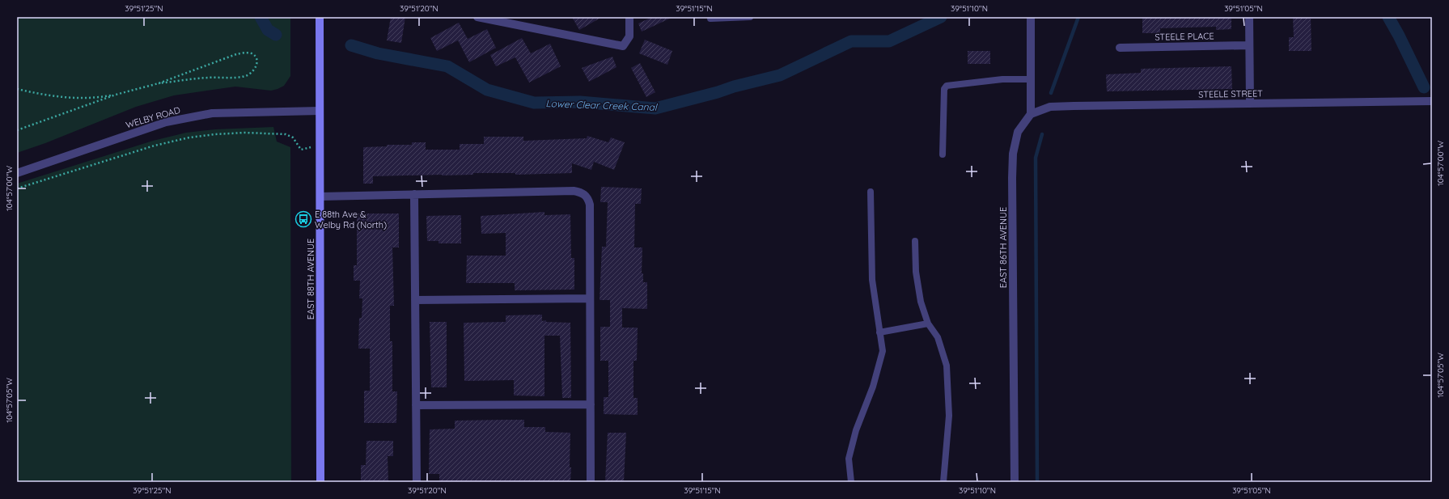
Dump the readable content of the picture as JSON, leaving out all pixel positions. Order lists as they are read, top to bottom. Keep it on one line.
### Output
{"streets":{"main road":["EAST 88TH AVENUE"],"street":["STEELE PLACE","STEELE STREET","WELBY ROAD","EAST 86TH AVENUE"]},"crossings":[["STEELE STREET","EAST 86TH AVENUE"],["WELBY ROAD","EAST 88TH AVENUE"]],"water":["Lower Clear Creek Canal"],"places":{"bus stop":["E 88th Ave & Welby Rd (North)"]},"coordinates":["39°51'25\"N","39°51'20\"N","39°51'15\"N","39°51'10\"N","39°51'05\"N","104°57'00\"W","104°57'05\"W"]}
